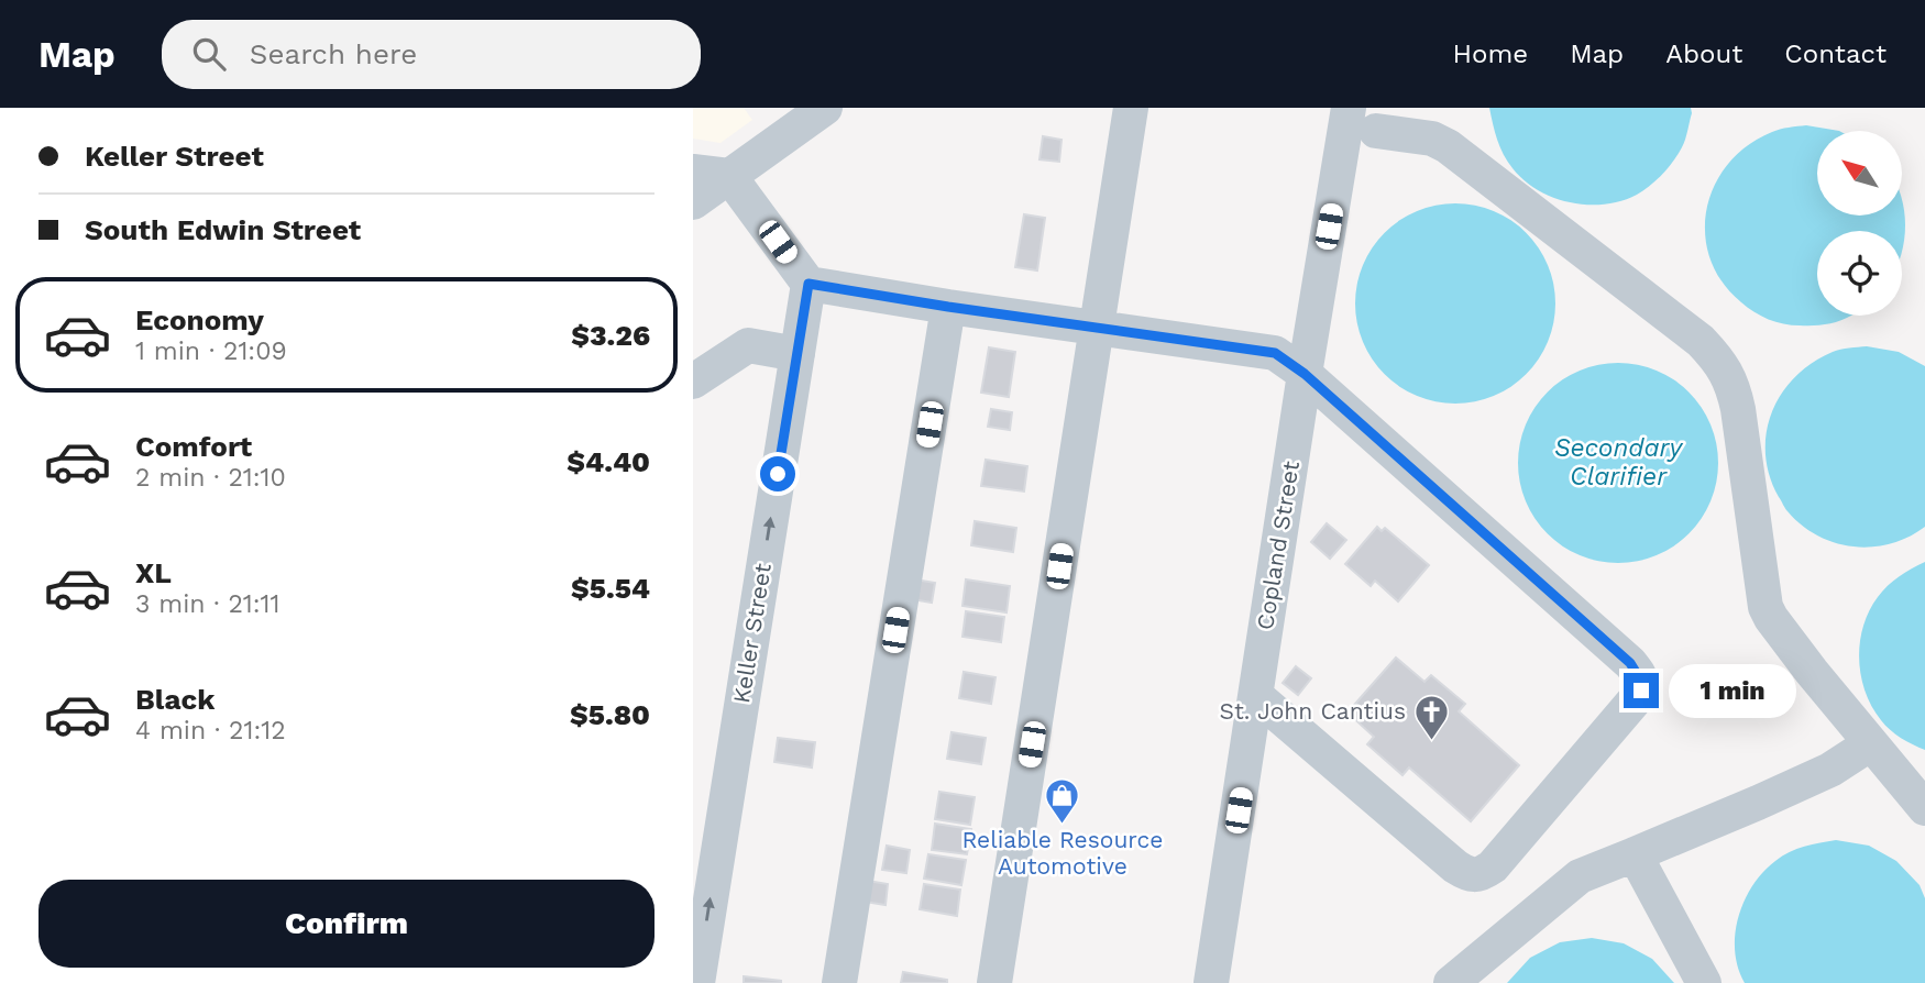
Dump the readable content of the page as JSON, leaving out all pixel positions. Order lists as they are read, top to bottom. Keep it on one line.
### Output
{"streets":{"street":["Copland Street","Keller Street"]},"water":["Secondary Clarifier"],"places":{"church":["St. John Cantius"],"shop":["Reliable Resource Automotive"]},"north":"top left","page":{"header":"Map","search":"Search here","nav":["Home","Map","About","Contact"],"banner":["Keller Street","South Edwin Street"],"list":[{"name":"Economy","note":"1 min · 21:09","value":"$3.26"},{"name":"Comfort","note":"2 min · 21:10","value":"$4.40"},{"name":"XL","note":"3 min · 21:11","value":"$5.54"},{"name":"Black","note":"4 min · 21:12","value":"$5.80"}],"bubble":"1 min","buttons":"Confirm"}}
